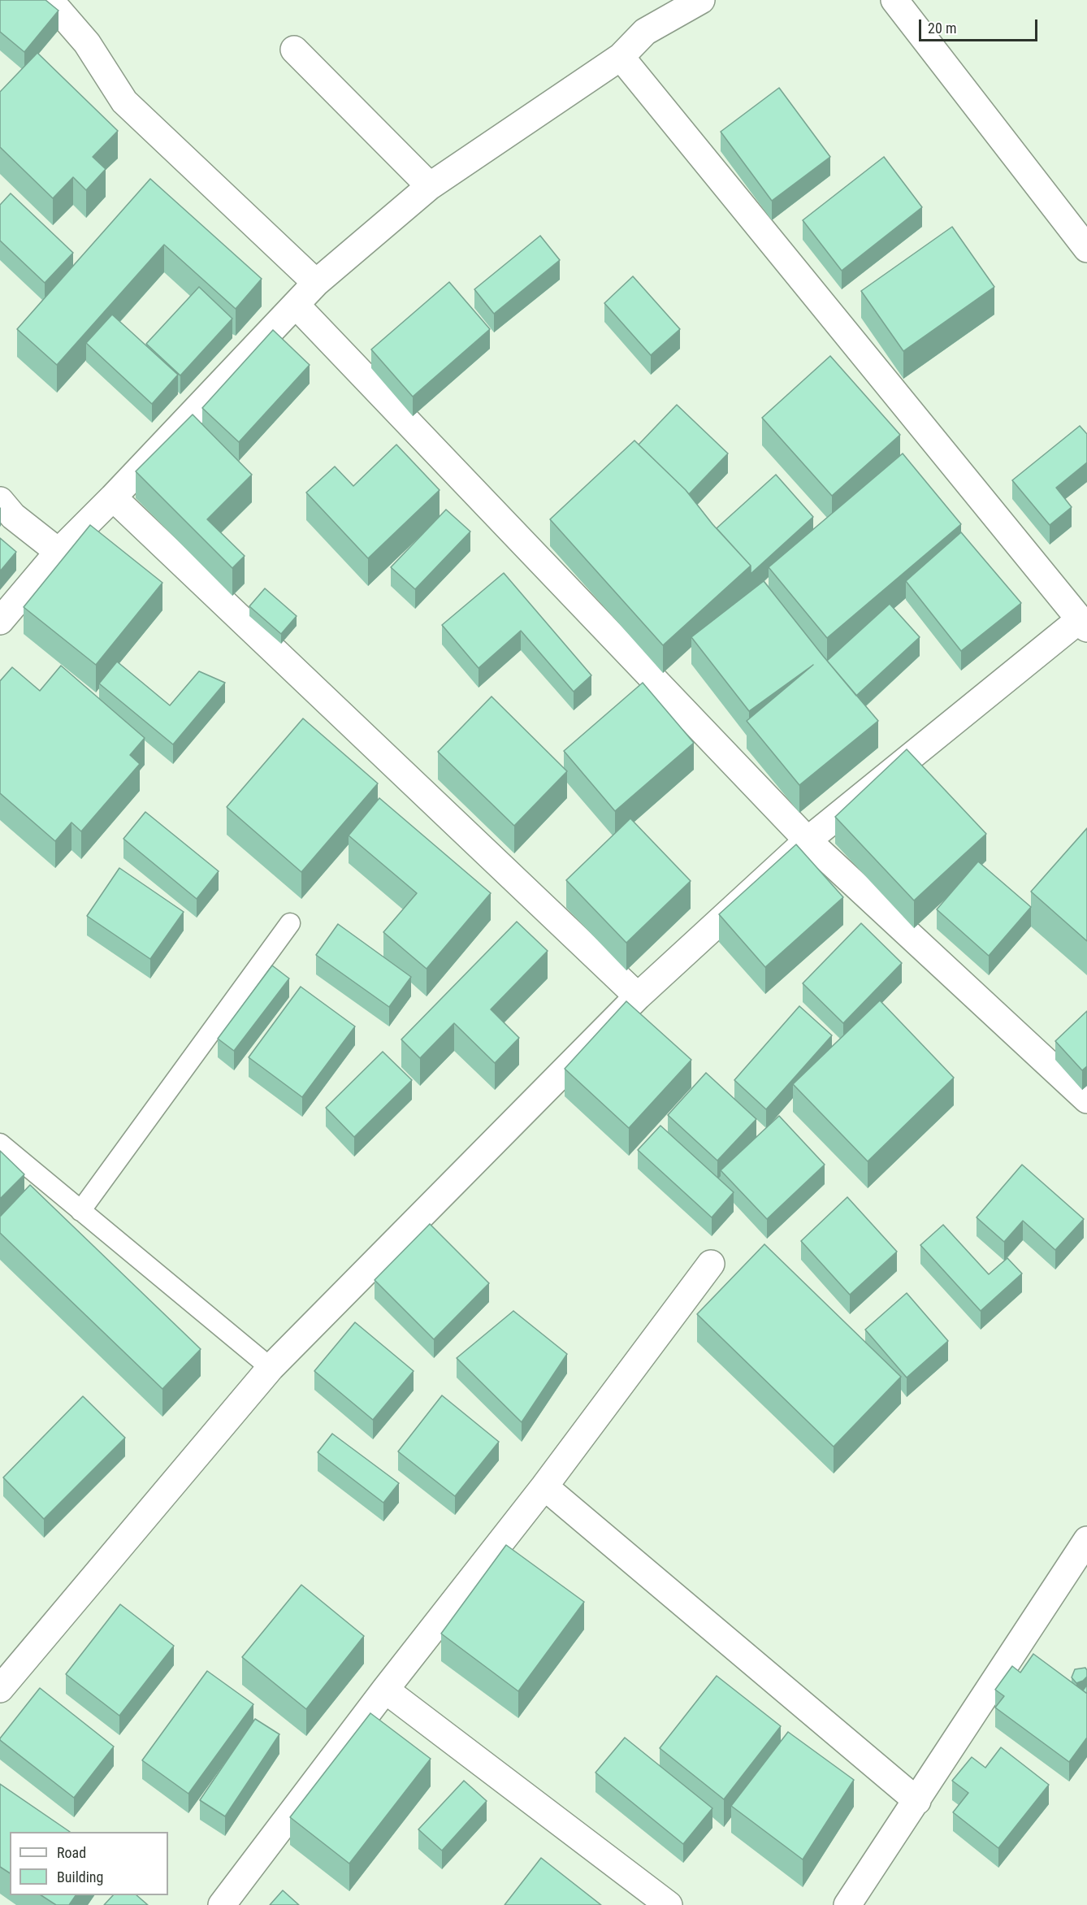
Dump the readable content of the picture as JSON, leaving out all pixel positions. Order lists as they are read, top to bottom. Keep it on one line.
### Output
{"legend":["Road","Building"],"scale_bar":"20 m"}
